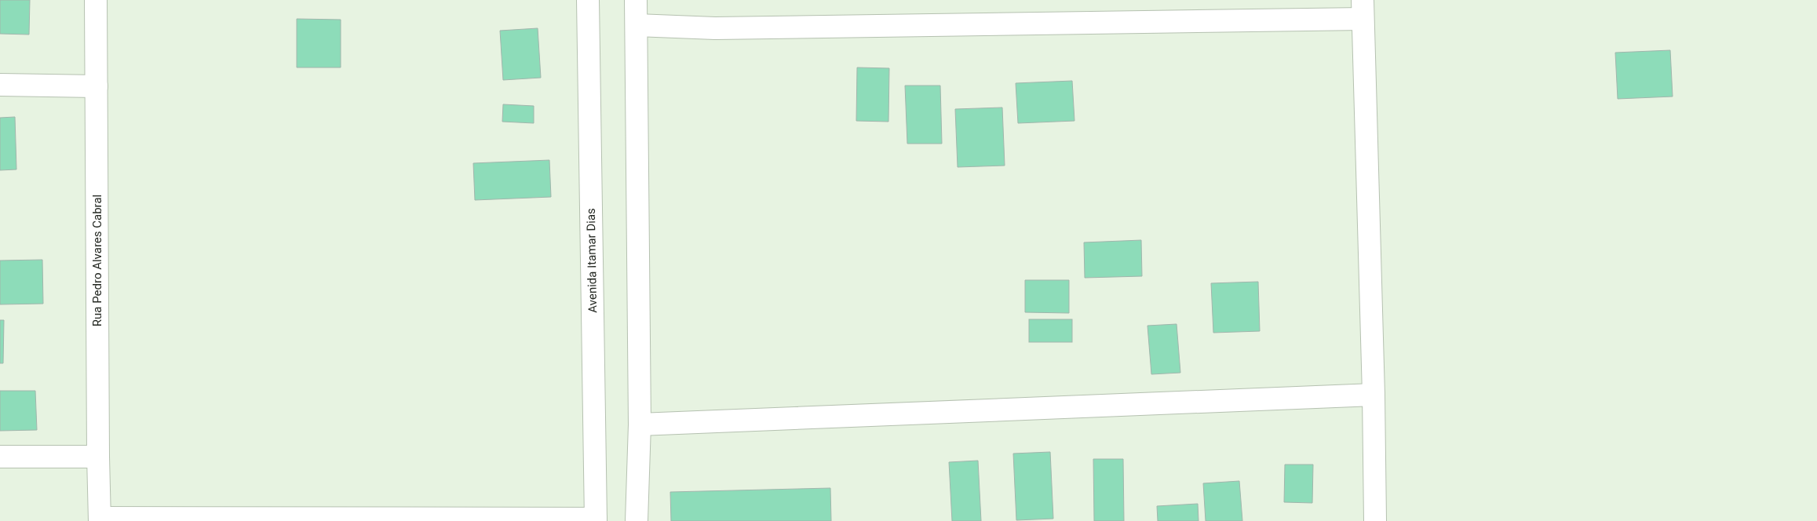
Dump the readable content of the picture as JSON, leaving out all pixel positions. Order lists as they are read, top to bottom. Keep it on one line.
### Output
{"streets":{"street":["Rua Pedro Alvares Cabral","Avenida Itamar Dias"]}}
